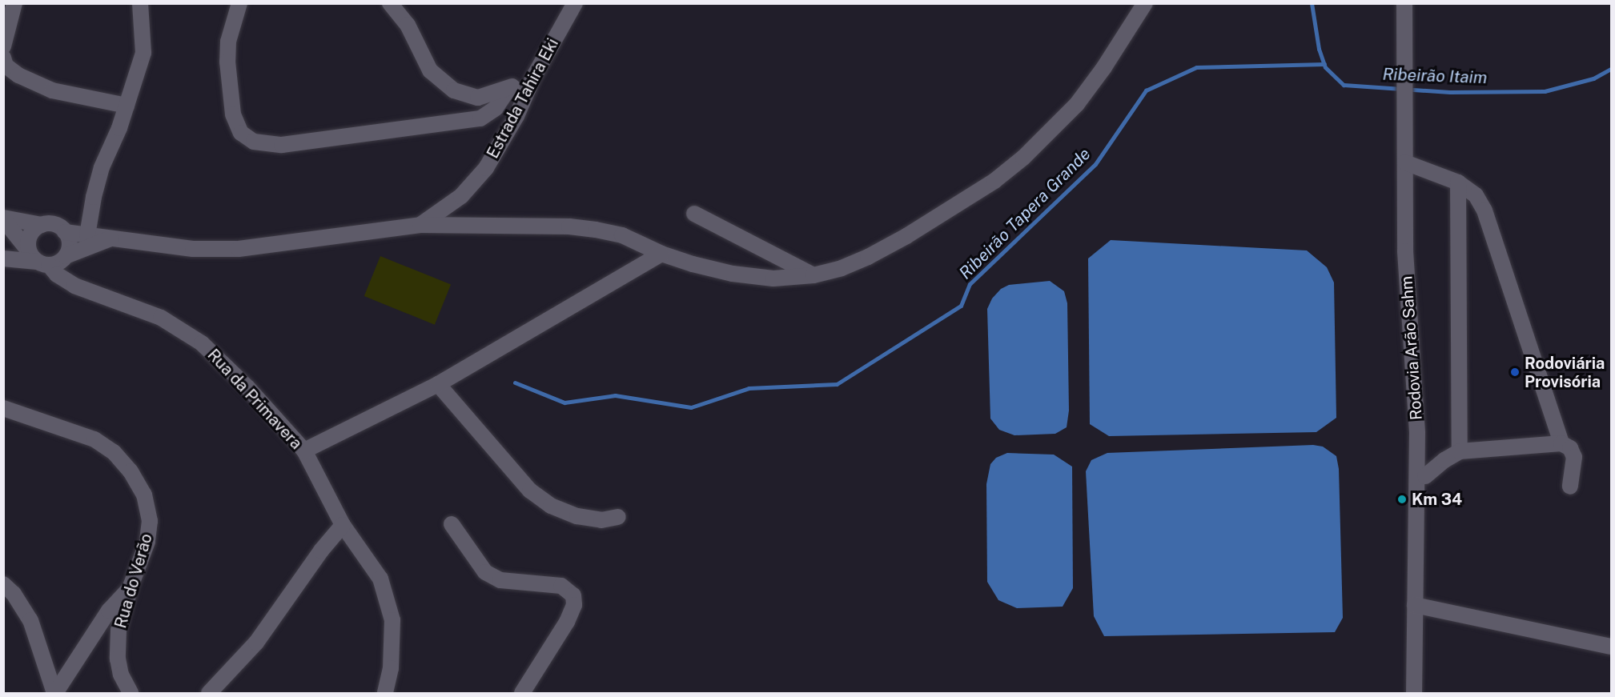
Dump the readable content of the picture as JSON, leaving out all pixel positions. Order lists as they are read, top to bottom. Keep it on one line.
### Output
{"streets":{"street":["Estrada Tahira Eki","Rodovia Arão Sahm","Rua da Primavera","Rua do Verão"]},"water":["Ribeirão Itaim","Ribeirão Tapera Grande"],"places":["Rodoviária Provisória","Km 34"]}
